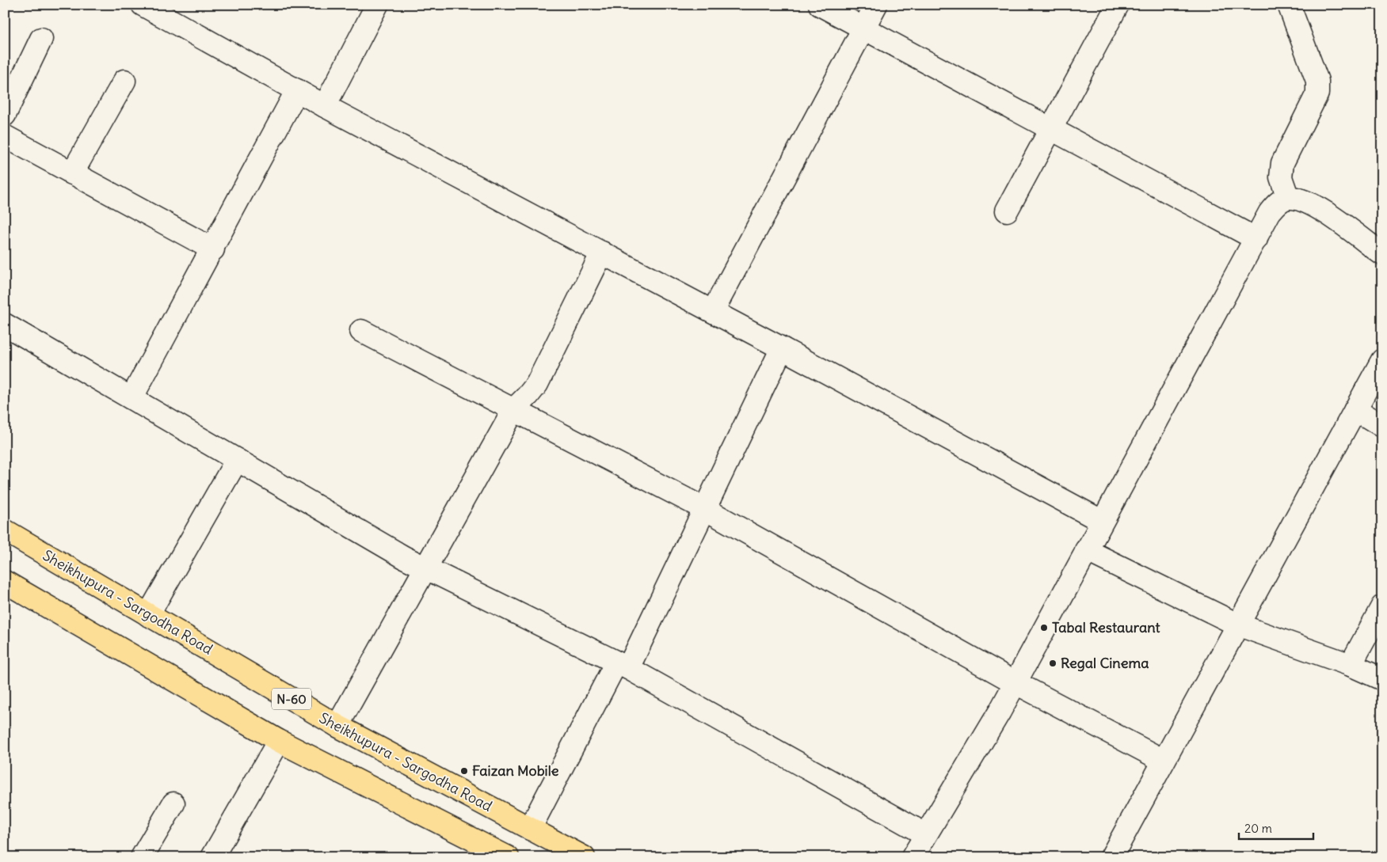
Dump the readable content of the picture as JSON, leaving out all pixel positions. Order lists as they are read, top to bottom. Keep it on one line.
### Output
{"streets":{"highway":["Sheikhupura - Sargodha Road","N-60"]},"places":["Tabal Restaurant","Regal Cinema","Faizan Mobile"],"scale_bar":"20 m"}
